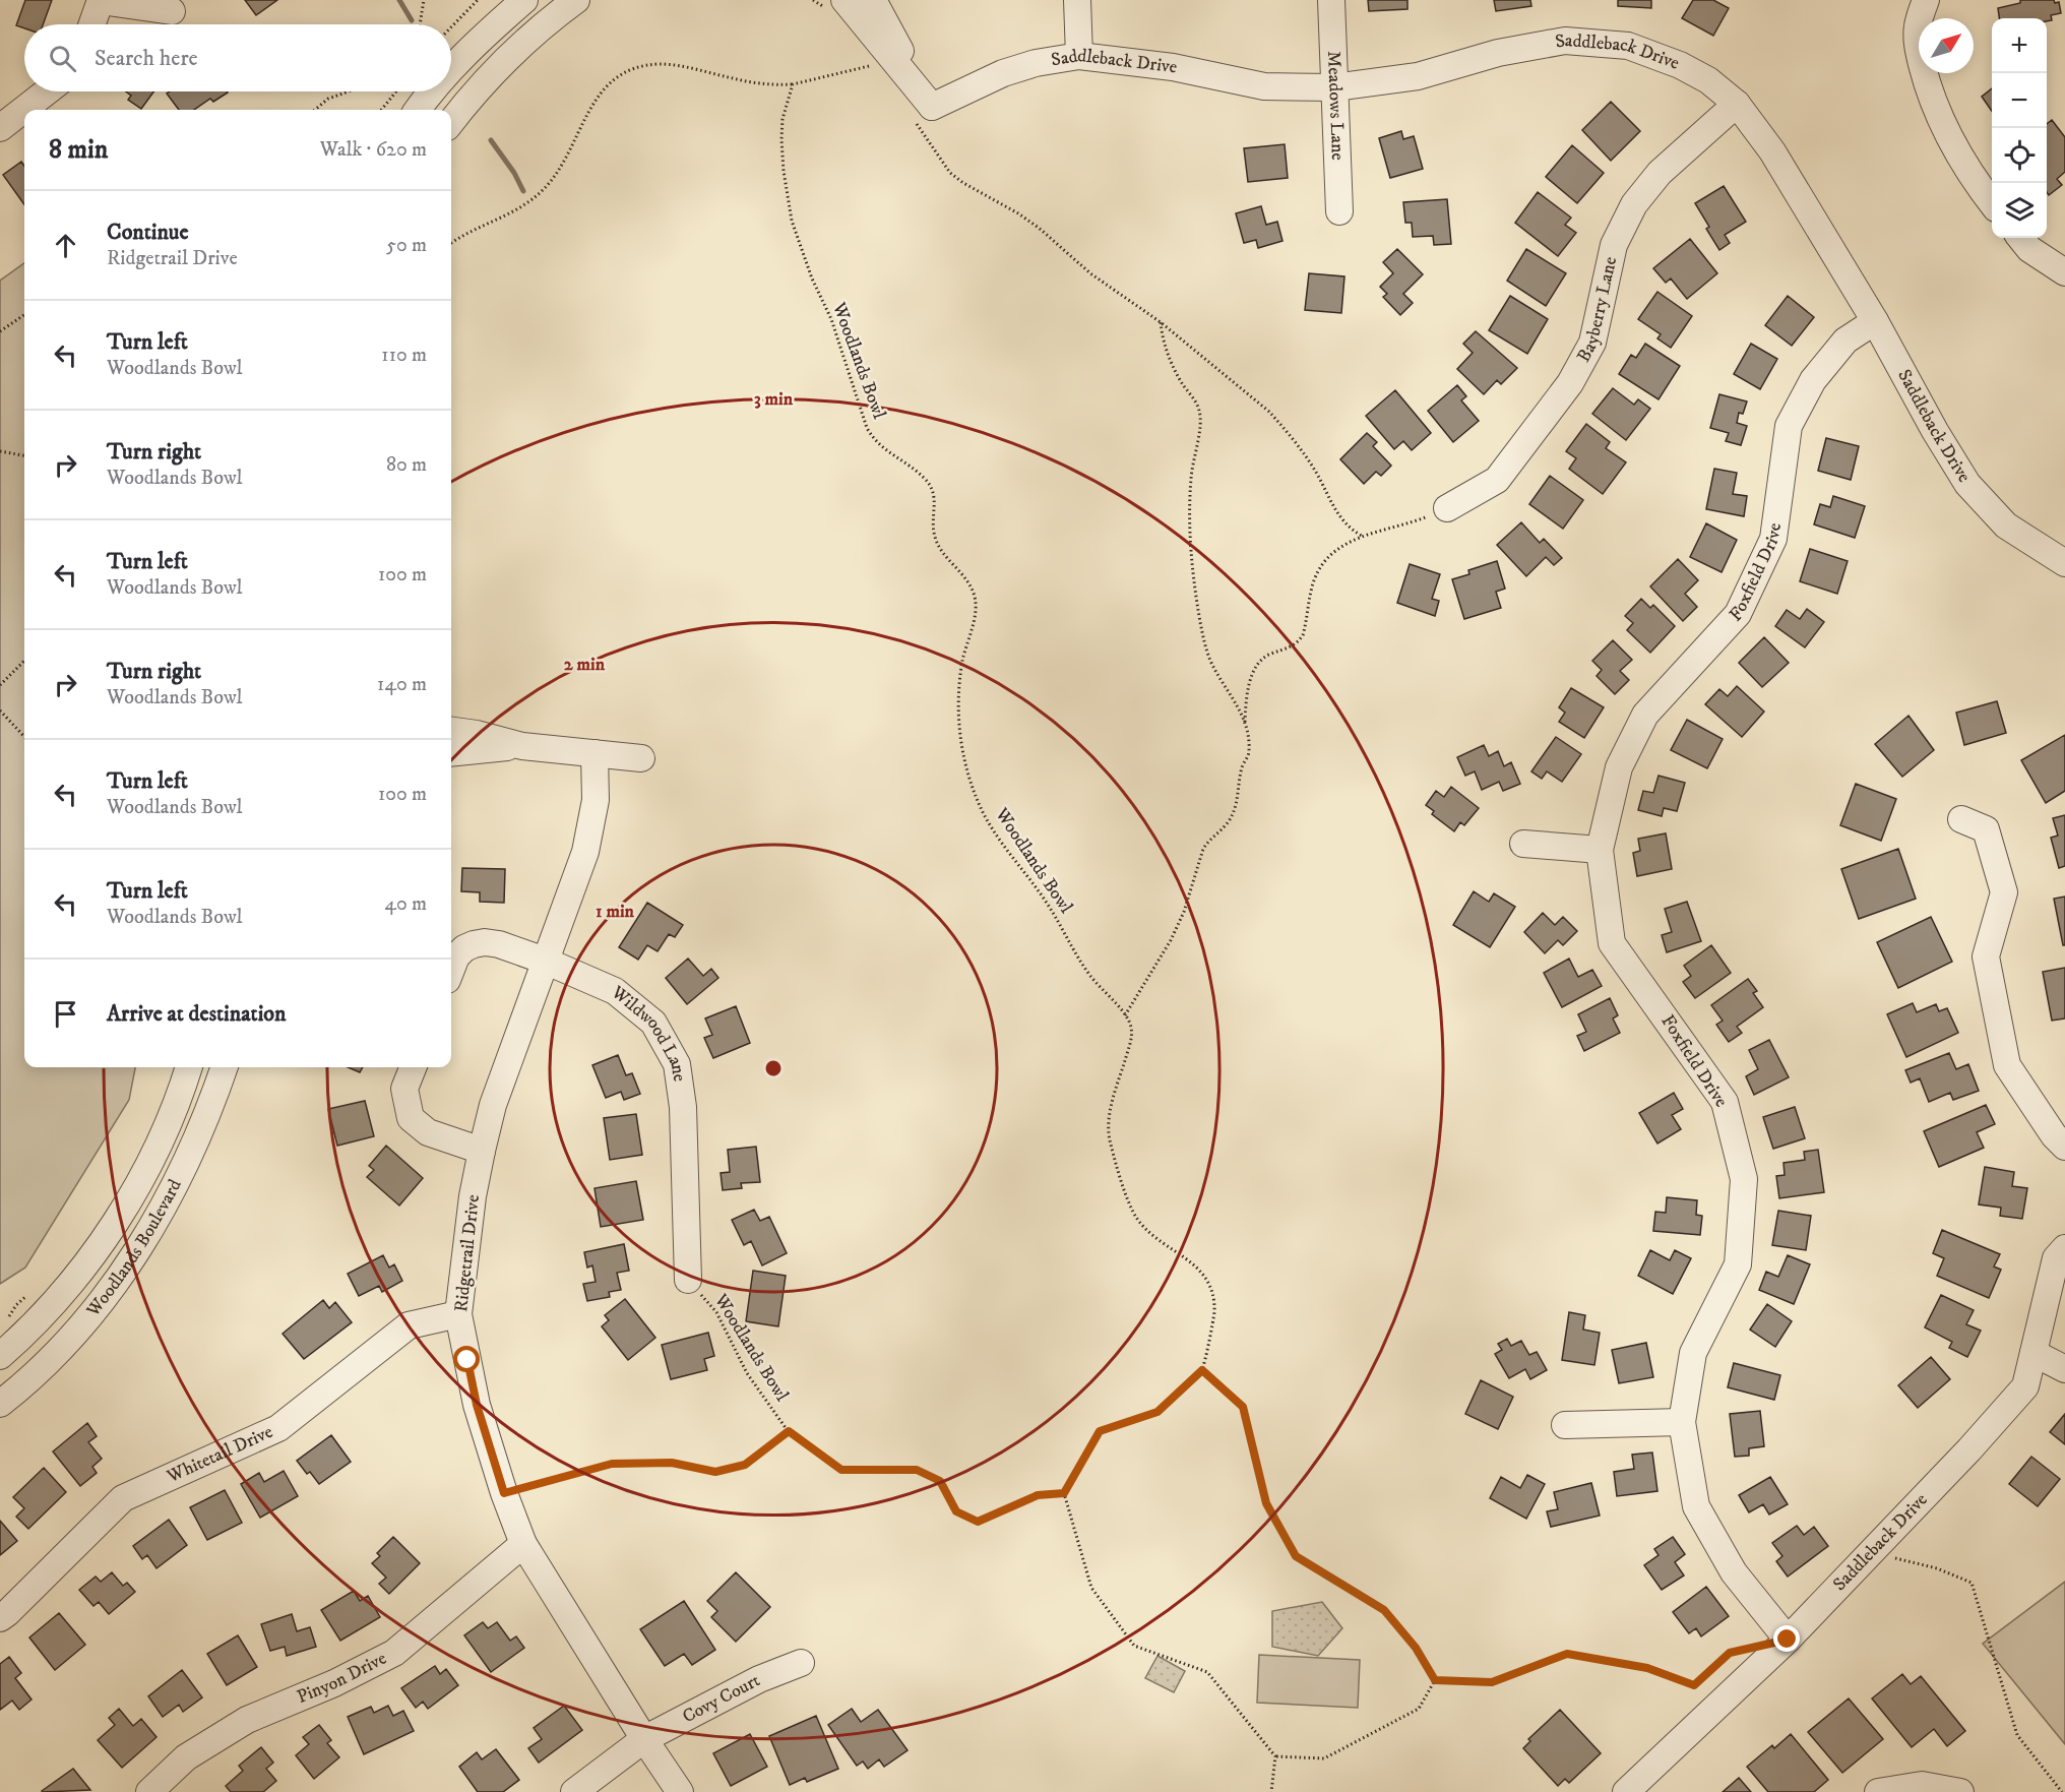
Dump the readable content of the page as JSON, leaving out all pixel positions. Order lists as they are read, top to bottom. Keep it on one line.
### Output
{"streets":{"street":["Saddleback Drive","Meadows Lane","Bayberry Lane","Foxfield Drive","Wildwood Lane","Woodlands Boulevard","Ridgetrail Drive","Whitetail Drive","Pinyon Drive","Covy Court"],"path":["Woodlands Bowl"]},"crossings":[["Saddleback Drive","Meadows Lane"],["Saddleback Drive","Bayberry Lane"],["Saddleback Drive","Foxfield Drive"],["Woodlands Bowl","Wildwood Lane"],["Wildwood Lane","Ridgetrail Drive"],["Ridgetrail Drive","Whitetail Drive"],["Ridgetrail Drive","Pinyon Drive"],["Ridgetrail Drive","Covy Court"]],"north":"top right","page":{"map_buttons":["+","−"],"search":"Search here","heading":["8 min","Walk · 620 m"],"list":[["Continue","Ridgetrail Drive","50 m"],["Turn left","Woodlands Bowl","110 m"],["Turn right","Woodlands Bowl","80 m"],["Turn left","Woodlands Bowl","100 m"],["Turn right","Woodlands Bowl","140 m"],["Turn left","Woodlands Bowl","100 m"],["Turn left","Woodlands Bowl","40 m"],"Arrive at destination"]},"rings":["3 min","2 min","1 min"]}
